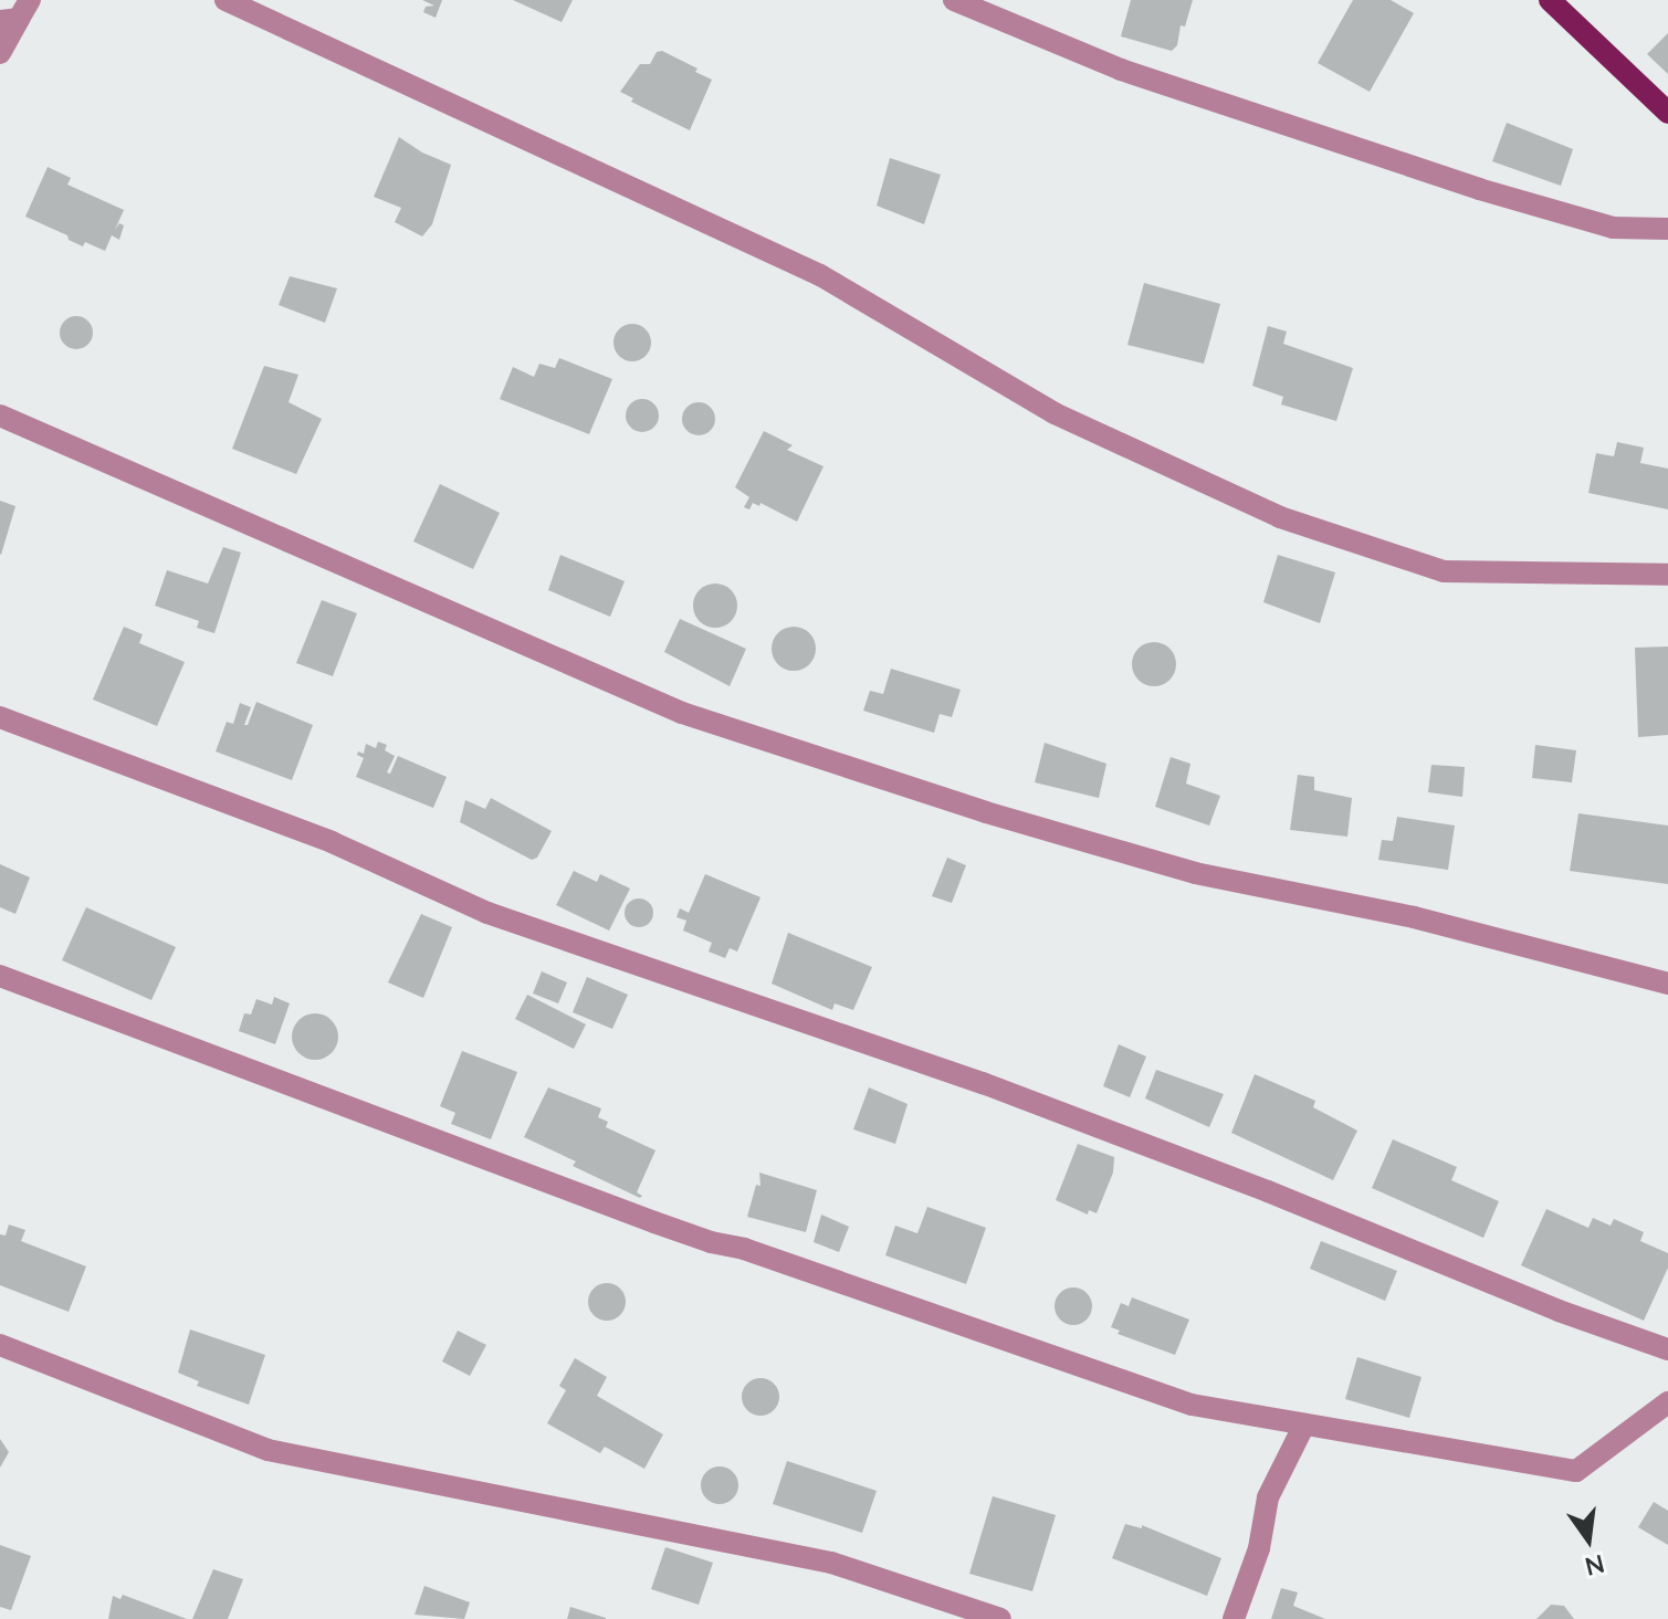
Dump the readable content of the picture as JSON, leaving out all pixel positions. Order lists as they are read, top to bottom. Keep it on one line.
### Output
{"north":"bottom"}
